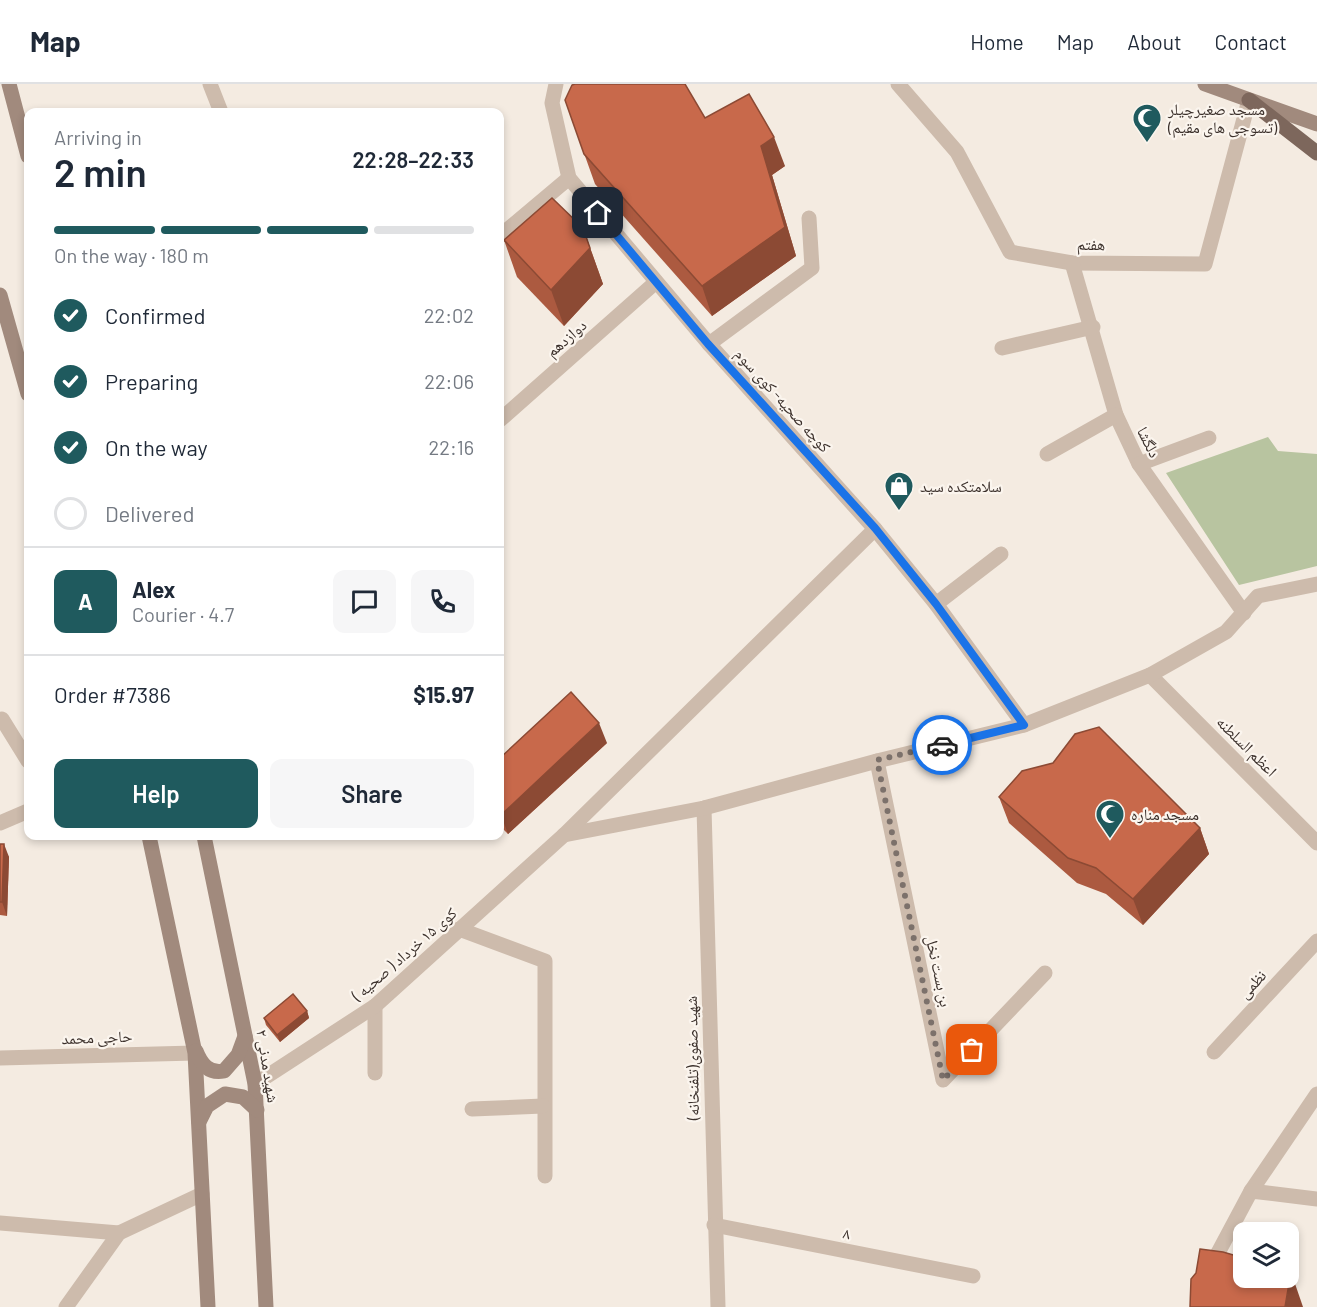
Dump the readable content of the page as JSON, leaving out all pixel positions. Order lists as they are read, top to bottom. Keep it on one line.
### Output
{"streets":{"main road":["شهید مدنی ۲"],"street":["هفتم","دوازدهم","کوچه صحیه- کوی سوم","دلگشا","اعظم السلطنه","کوی ۱۵ خرداد ( صحیه )","بن بست نخل","نظمی","حاجی محمد","شهید صفوی(تلفنخانه)","۸"]},"crossings":[["هفتم","دلگشا"],["دوازدهم","کوچه صحیه- کوی سوم"],["کوچه صحیه- کوی سوم","کوی ۱۵ خرداد ( صحیه )"],["کوی ۱۵ خرداد ( صحیه )","شهید مدنی ۲"],["شهید صفوی(تلفنخانه)","۸"]],"places":{"mosque":["مسجد صغیرچیلر (تسوجی های مقیم)","مسجد مناره"],"shop":["سلامتکده سید"]},"page":{"header":"Map","nav":["Home","Map","About","Contact"],"heading":["2 min","Arriving in","22:28–22:33"],"panel":["Alex","Courier · 4.7","Order #7386","$15.97"],"bar":"On the way · 180 m","list":[["Confirmed","22:02"],["Preparing","22:06"],["On the way","22:16"],"Delivered"],"round":"A","buttons":["Help","Share"]}}
